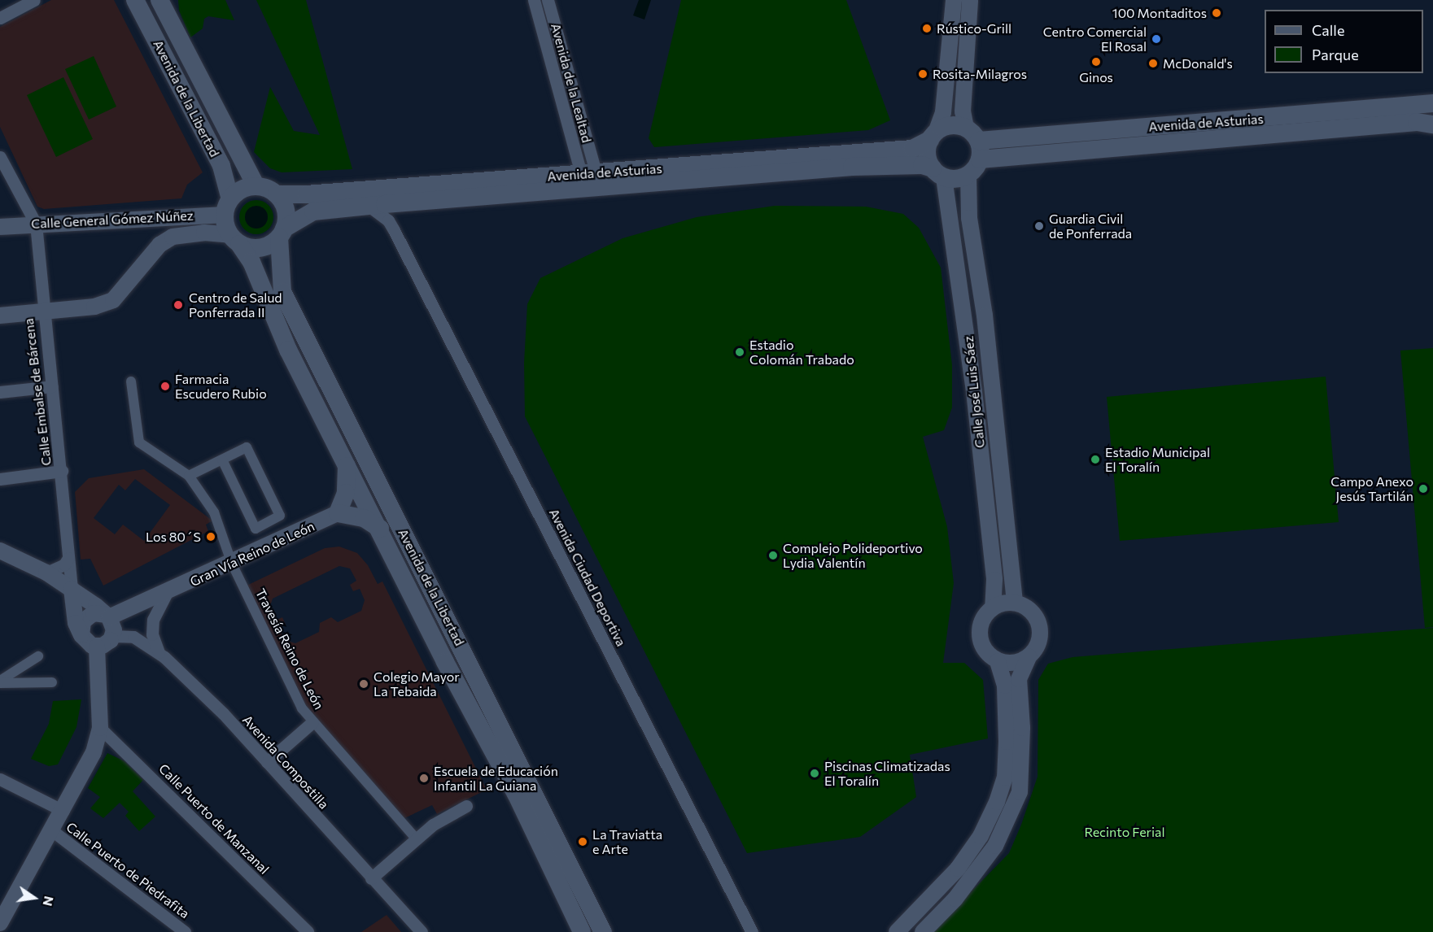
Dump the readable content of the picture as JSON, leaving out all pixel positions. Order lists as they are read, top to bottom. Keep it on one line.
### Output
{"streets":{"main road":["Avenida de la Libertad","Avenida de Asturias"],"street":["Avenida de la Lealtad","Calle General Gómez Núñez","Calle Embalse de Bárcena","Calle José Luis Sáez","Gran Vía Reino de León","Avenida Ciudad Deportiva","Travesía Reino de León","Avenida Compostilla","Calle Puerto de Manzanal","Calle Puerto de Piedrafita"]},"crossings":[["Avenida de la Lealtad","Avenida de Asturias"],["Avenida de la Libertad","Avenida de Asturias"],["Avenida de la Libertad","Calle General Gómez Núñez"],["Avenida de Asturias","Calle General Gómez Núñez"],["Avenida de Asturias","Calle José Luis Sáez"],["Avenida de Asturias","Avenida Ciudad Deportiva"],["Calle General Gómez Núñez","Calle Embalse de Bárcena"],["Gran Vía Reino de León","Travesía Reino de León"],["Gran Vía Reino de León","Avenida Compostilla"]],"parks":["Recinto Ferial"],"places":["100 Montaditos","Rústico-Grill","Centro Comercial El Rosal","Ginos","McDonald's","Rosita-Milagros","Guardia Civil de Ponferrada","Centro de Salud Ponferrada II","Estadio Colomán Trabado","Farmacia Escudero Rubio","Estadio Municipal El Toralín","Campo Anexo Jesús Tartilán","Los 80´S","Complejo Polideportivo Lydia Valentín","Colegio Mayor La Tebaida","Piscinas Climatizadas El Toralín","Escuela de Educación Infantil La Guiana","La Traviatta e Arte"],"legend":["Calle","Parque"],"north":"right"}
